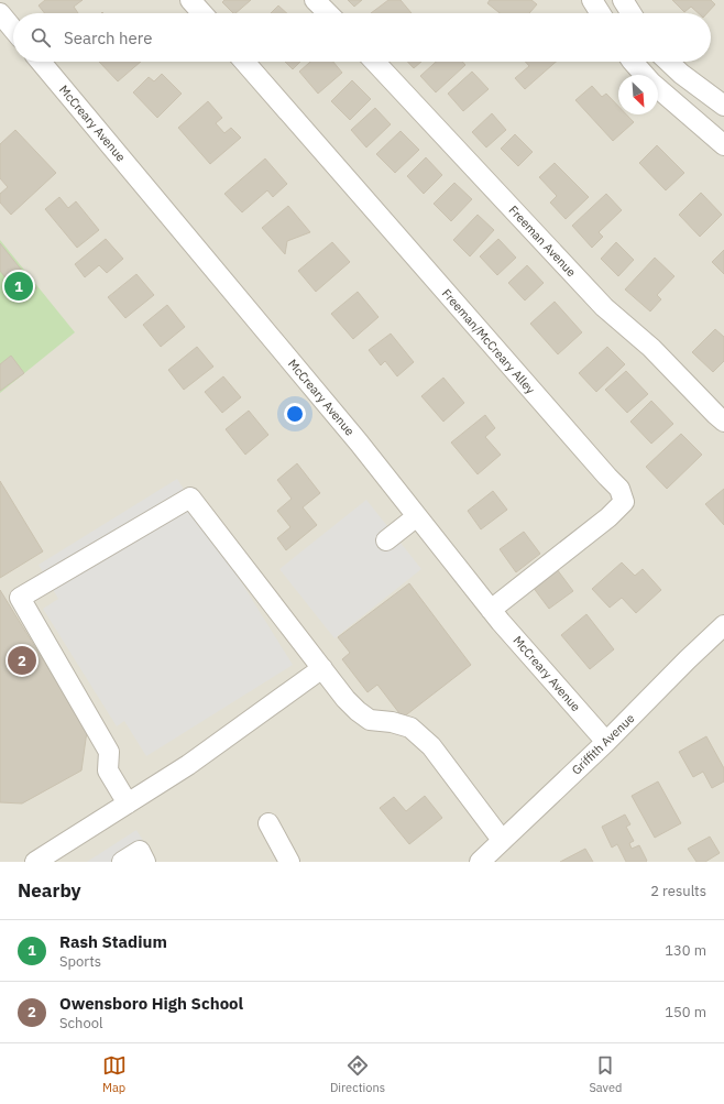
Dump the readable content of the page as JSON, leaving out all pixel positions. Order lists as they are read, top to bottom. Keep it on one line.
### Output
{"streets":{"street":["McCreary Avenue","Freeman Avenue","Freeman/McCreary Alley","Griffith Avenue"]},"crossings":[["McCreary Avenue","Freeman/McCreary Alley"],["McCreary Avenue","Griffith Avenue"]],"north":"bottom right","page":{"search":"Search here","pins":["1","2"],"heading":["Nearby","2 results"],"list":[{"mark":"1","name":"Rash Stadium","note":"Sports","value":"130 m"},{"mark":"2","name":"Owensboro High School","note":"School","value":"150 m"}],"nav":["Map","Directions","Saved"]}}
